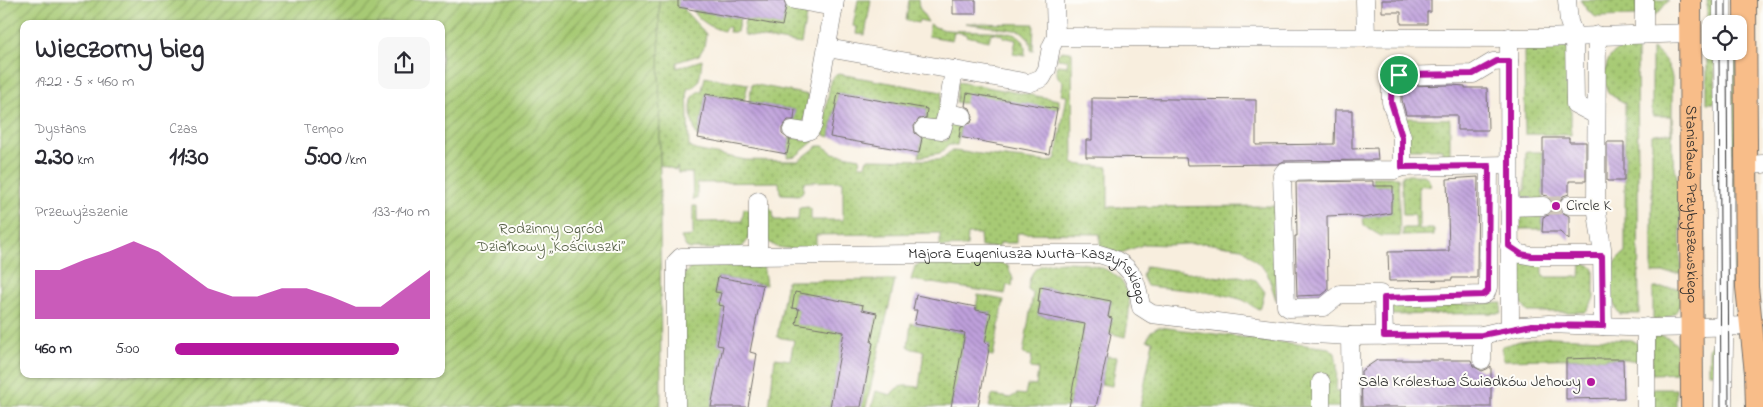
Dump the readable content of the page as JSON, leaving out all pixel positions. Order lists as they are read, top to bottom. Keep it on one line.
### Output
{"streets":{"main road":["Stanisława Przybyszewskiego"],"street":["Majora Eugeniusza Nurta-Kaszyńskiego"]},"crossings":[["Stanisława Przybyszewskiego","Majora Eugeniusza Nurta-Kaszyńskiego"]],"parks":["Rodzinny Ogród Działkowy „Kościuszki”"],"places":["Circle K","Sala Królestwa Świadków Jehowy"],"page":{"heading":["Wieczorny bieg","19:22 · 5 × 460 m"],"stats":[["Dystans","2.30 km"],["Czas","11:30"],["Tempo","5:00 /km"]],"chart":["Przewyższenie","133–140 m"],"list":[{"name":"460 m","note":"5:00"}]}}
